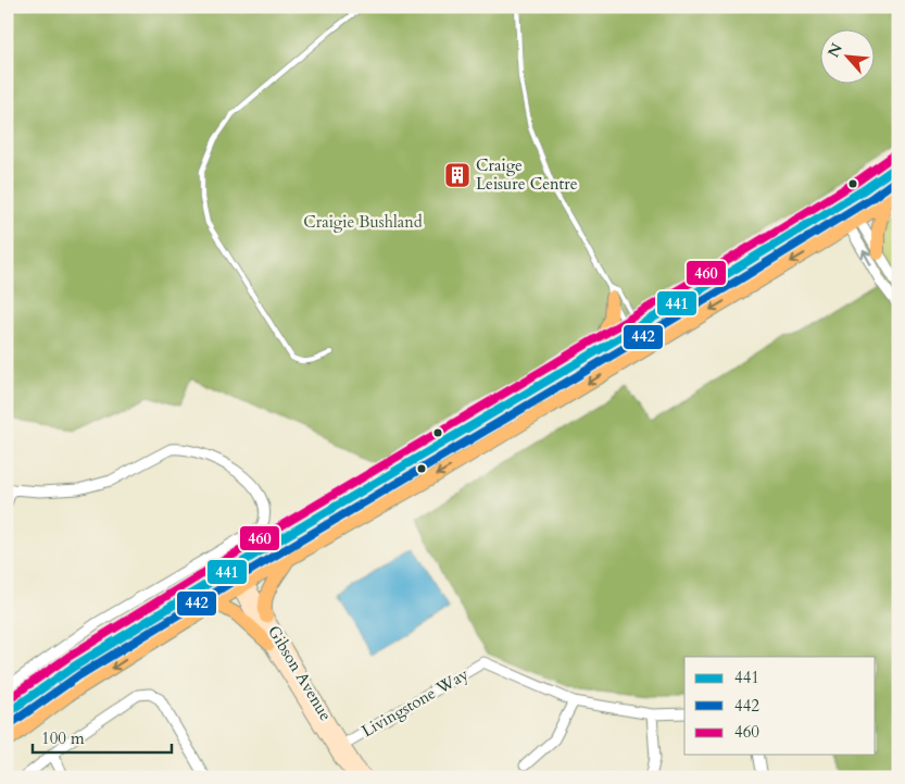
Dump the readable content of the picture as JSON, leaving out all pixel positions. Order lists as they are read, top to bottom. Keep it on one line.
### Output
{"streets":{"main road":["Gibson Avenue"],"street":["Livingstone Way"]},"crossings":[["Gibson Avenue","Livingstone Way"]],"parks":["Craigie Bushland"],"places":{"building":["Craige Leisure Centre"]},"lines":["transit line 460","transit line 441","transit line 442"],"legend":["441","442","460"],"scale_bar":"100 m","north":"top left"}
